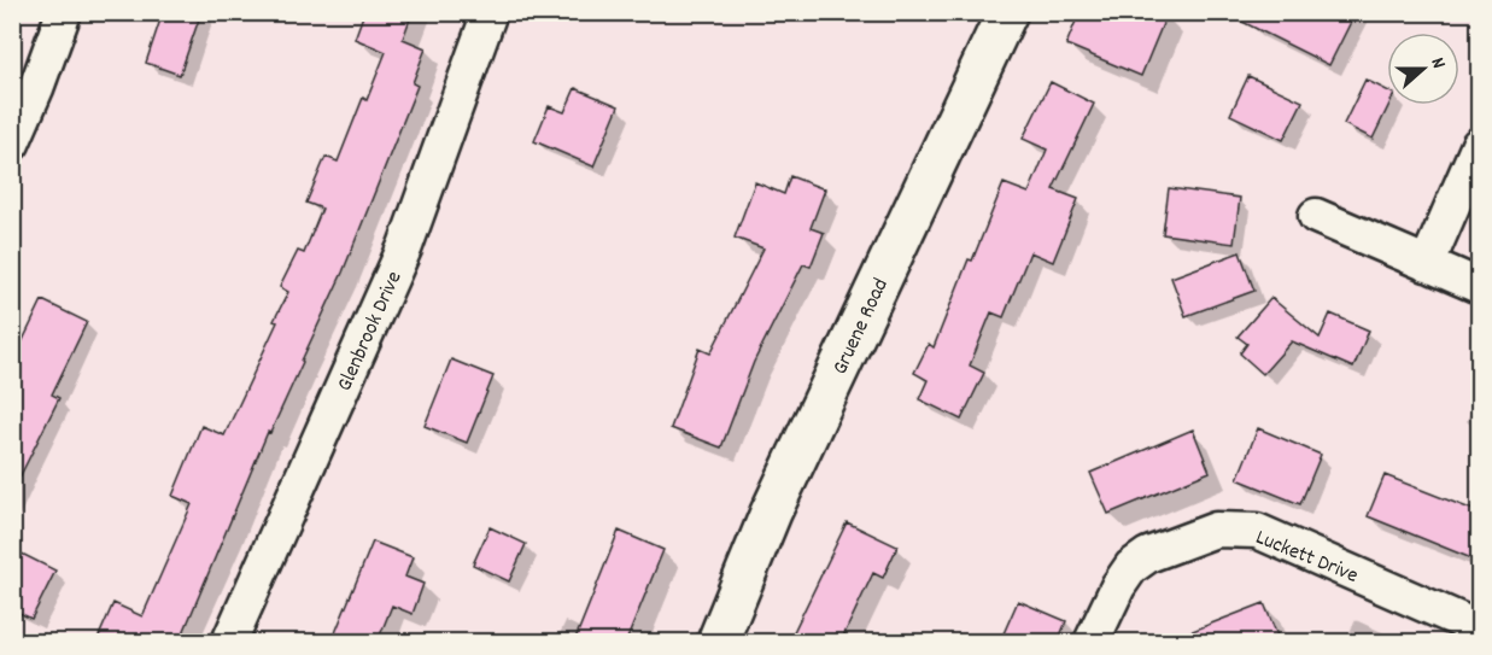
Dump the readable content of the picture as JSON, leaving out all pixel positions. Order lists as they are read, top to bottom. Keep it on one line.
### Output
{"streets":{"street":["Gruene Road","Glenbrook Drive","Luckett Drive"]},"north":"right"}
